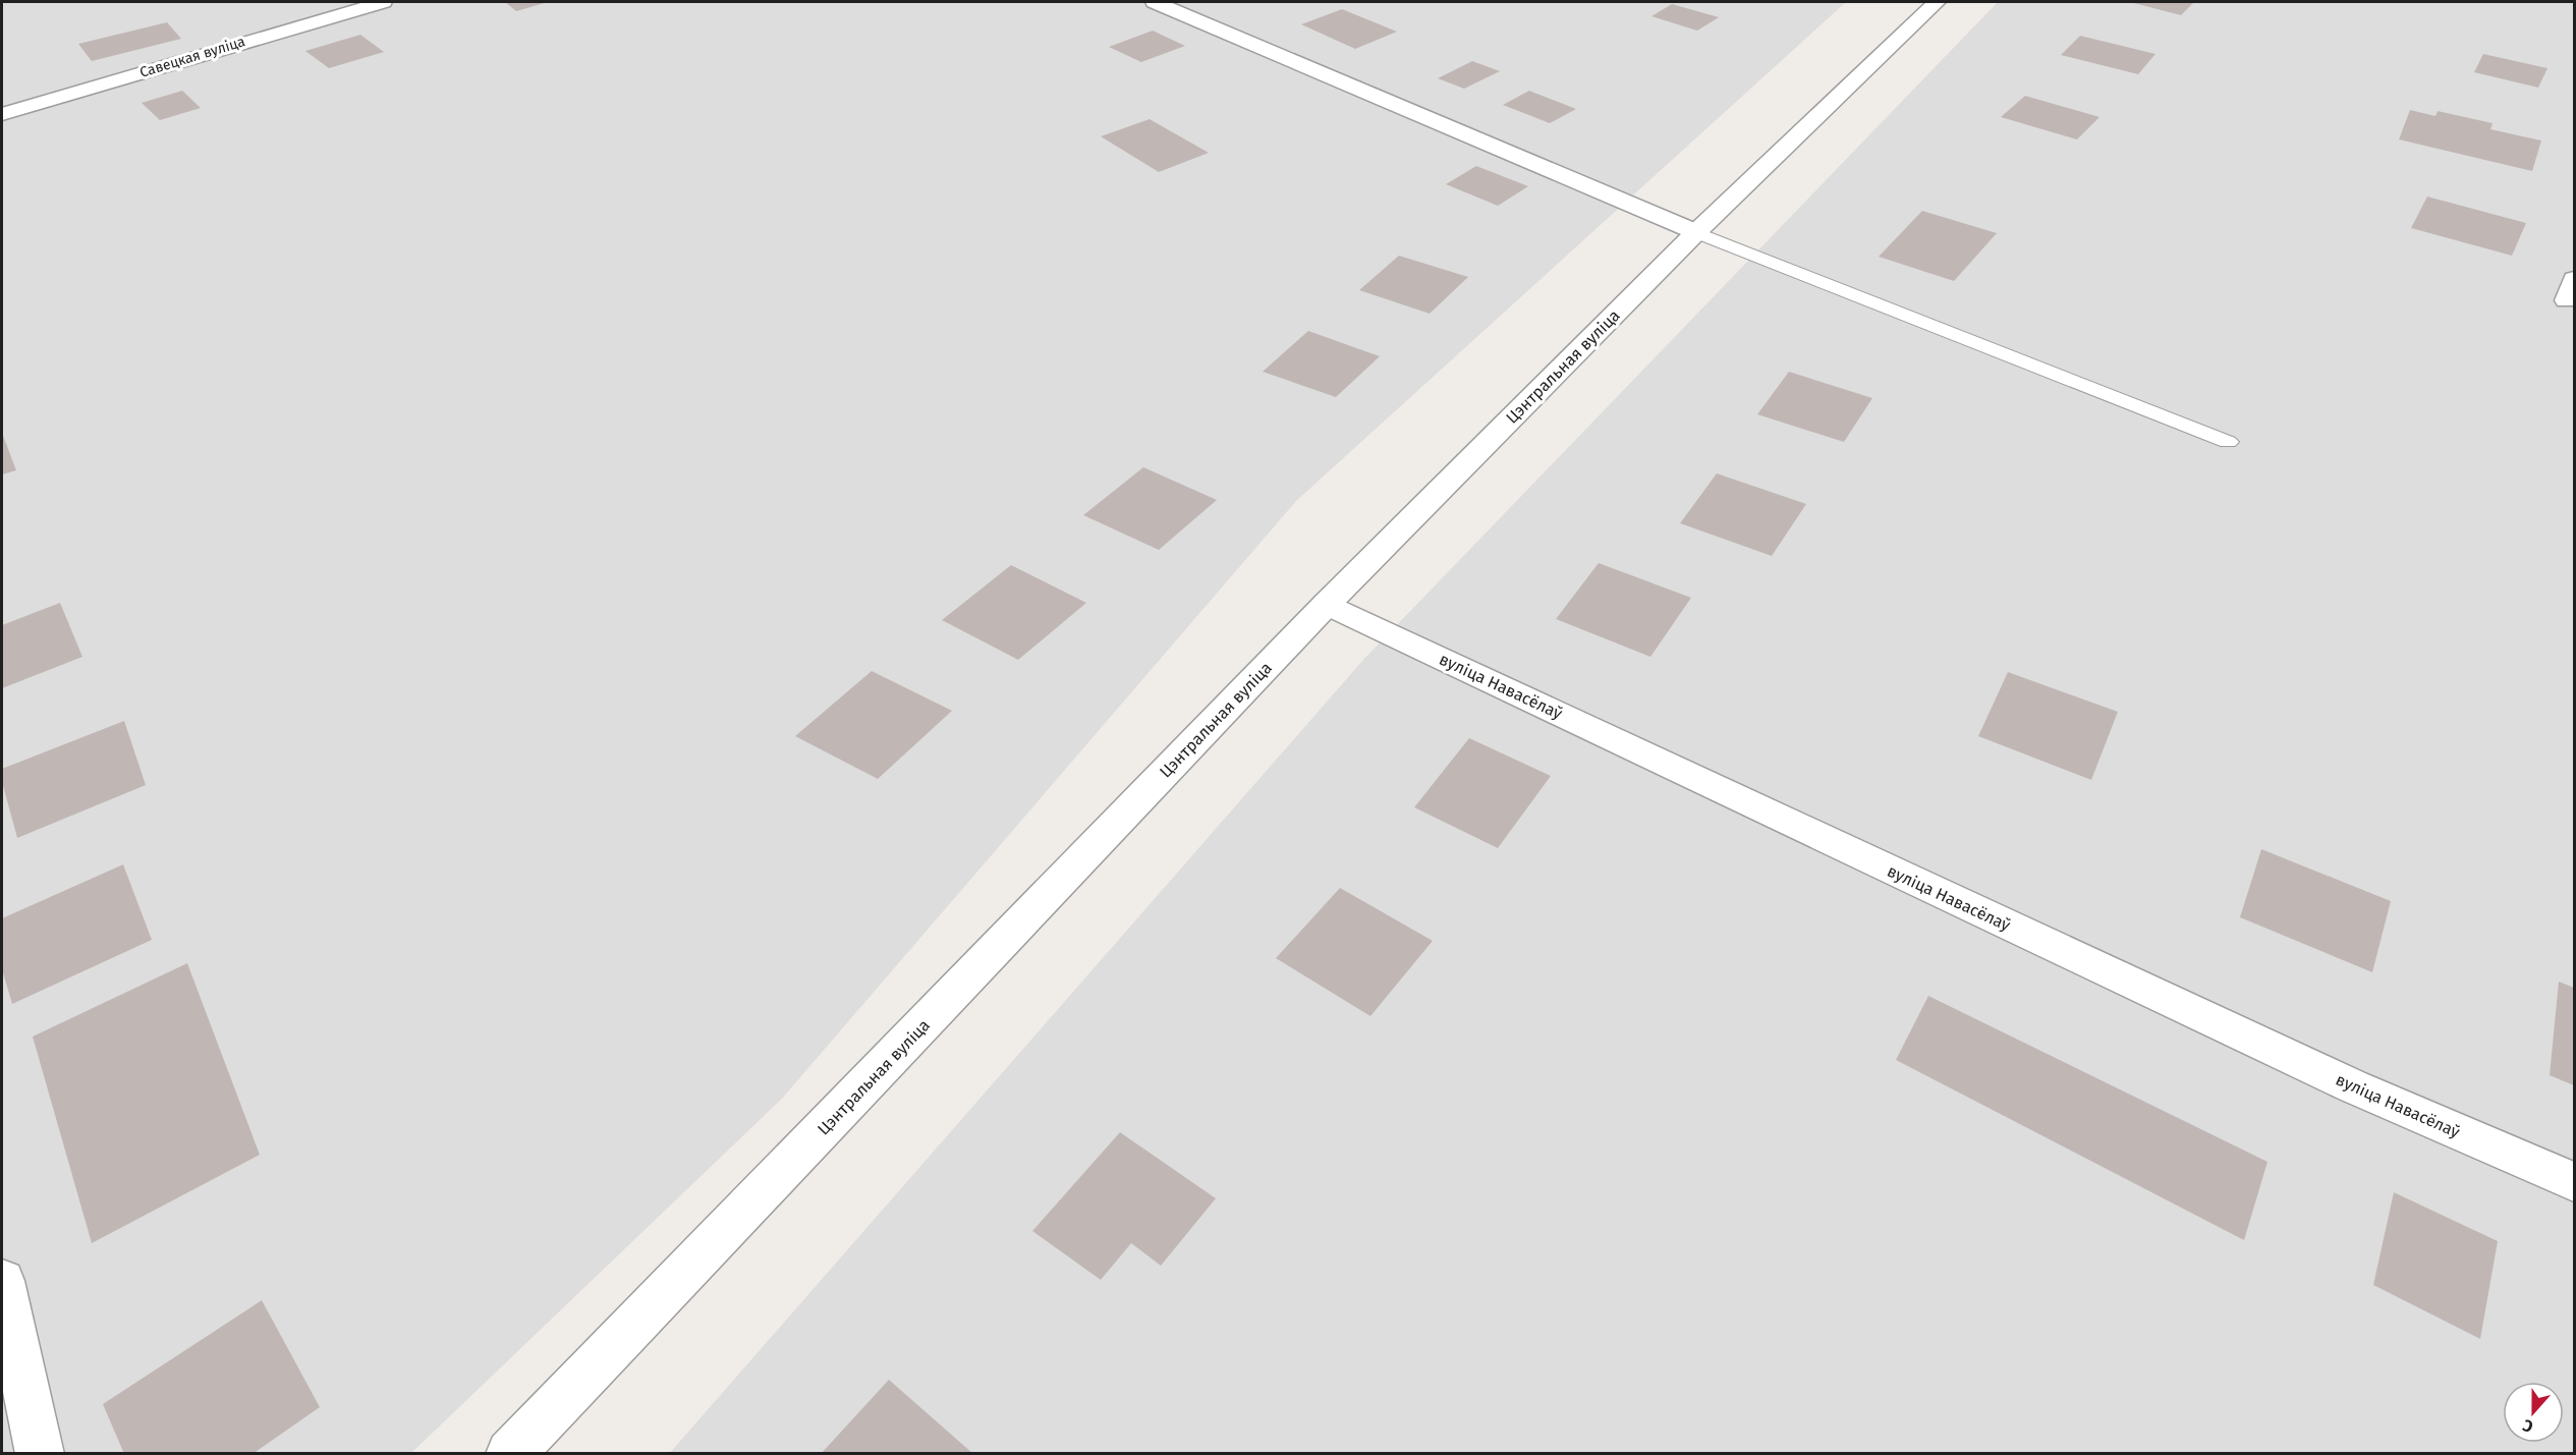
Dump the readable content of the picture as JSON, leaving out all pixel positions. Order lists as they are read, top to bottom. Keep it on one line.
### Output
{"streets":{"street":["Савецкая вуліца","Цэнтральная вуліца","вуліца Навасёлаў"]},"crossings":[["Цэнтральная вуліца","вуліца Навасёлаў"]],"north":"bottom"}
